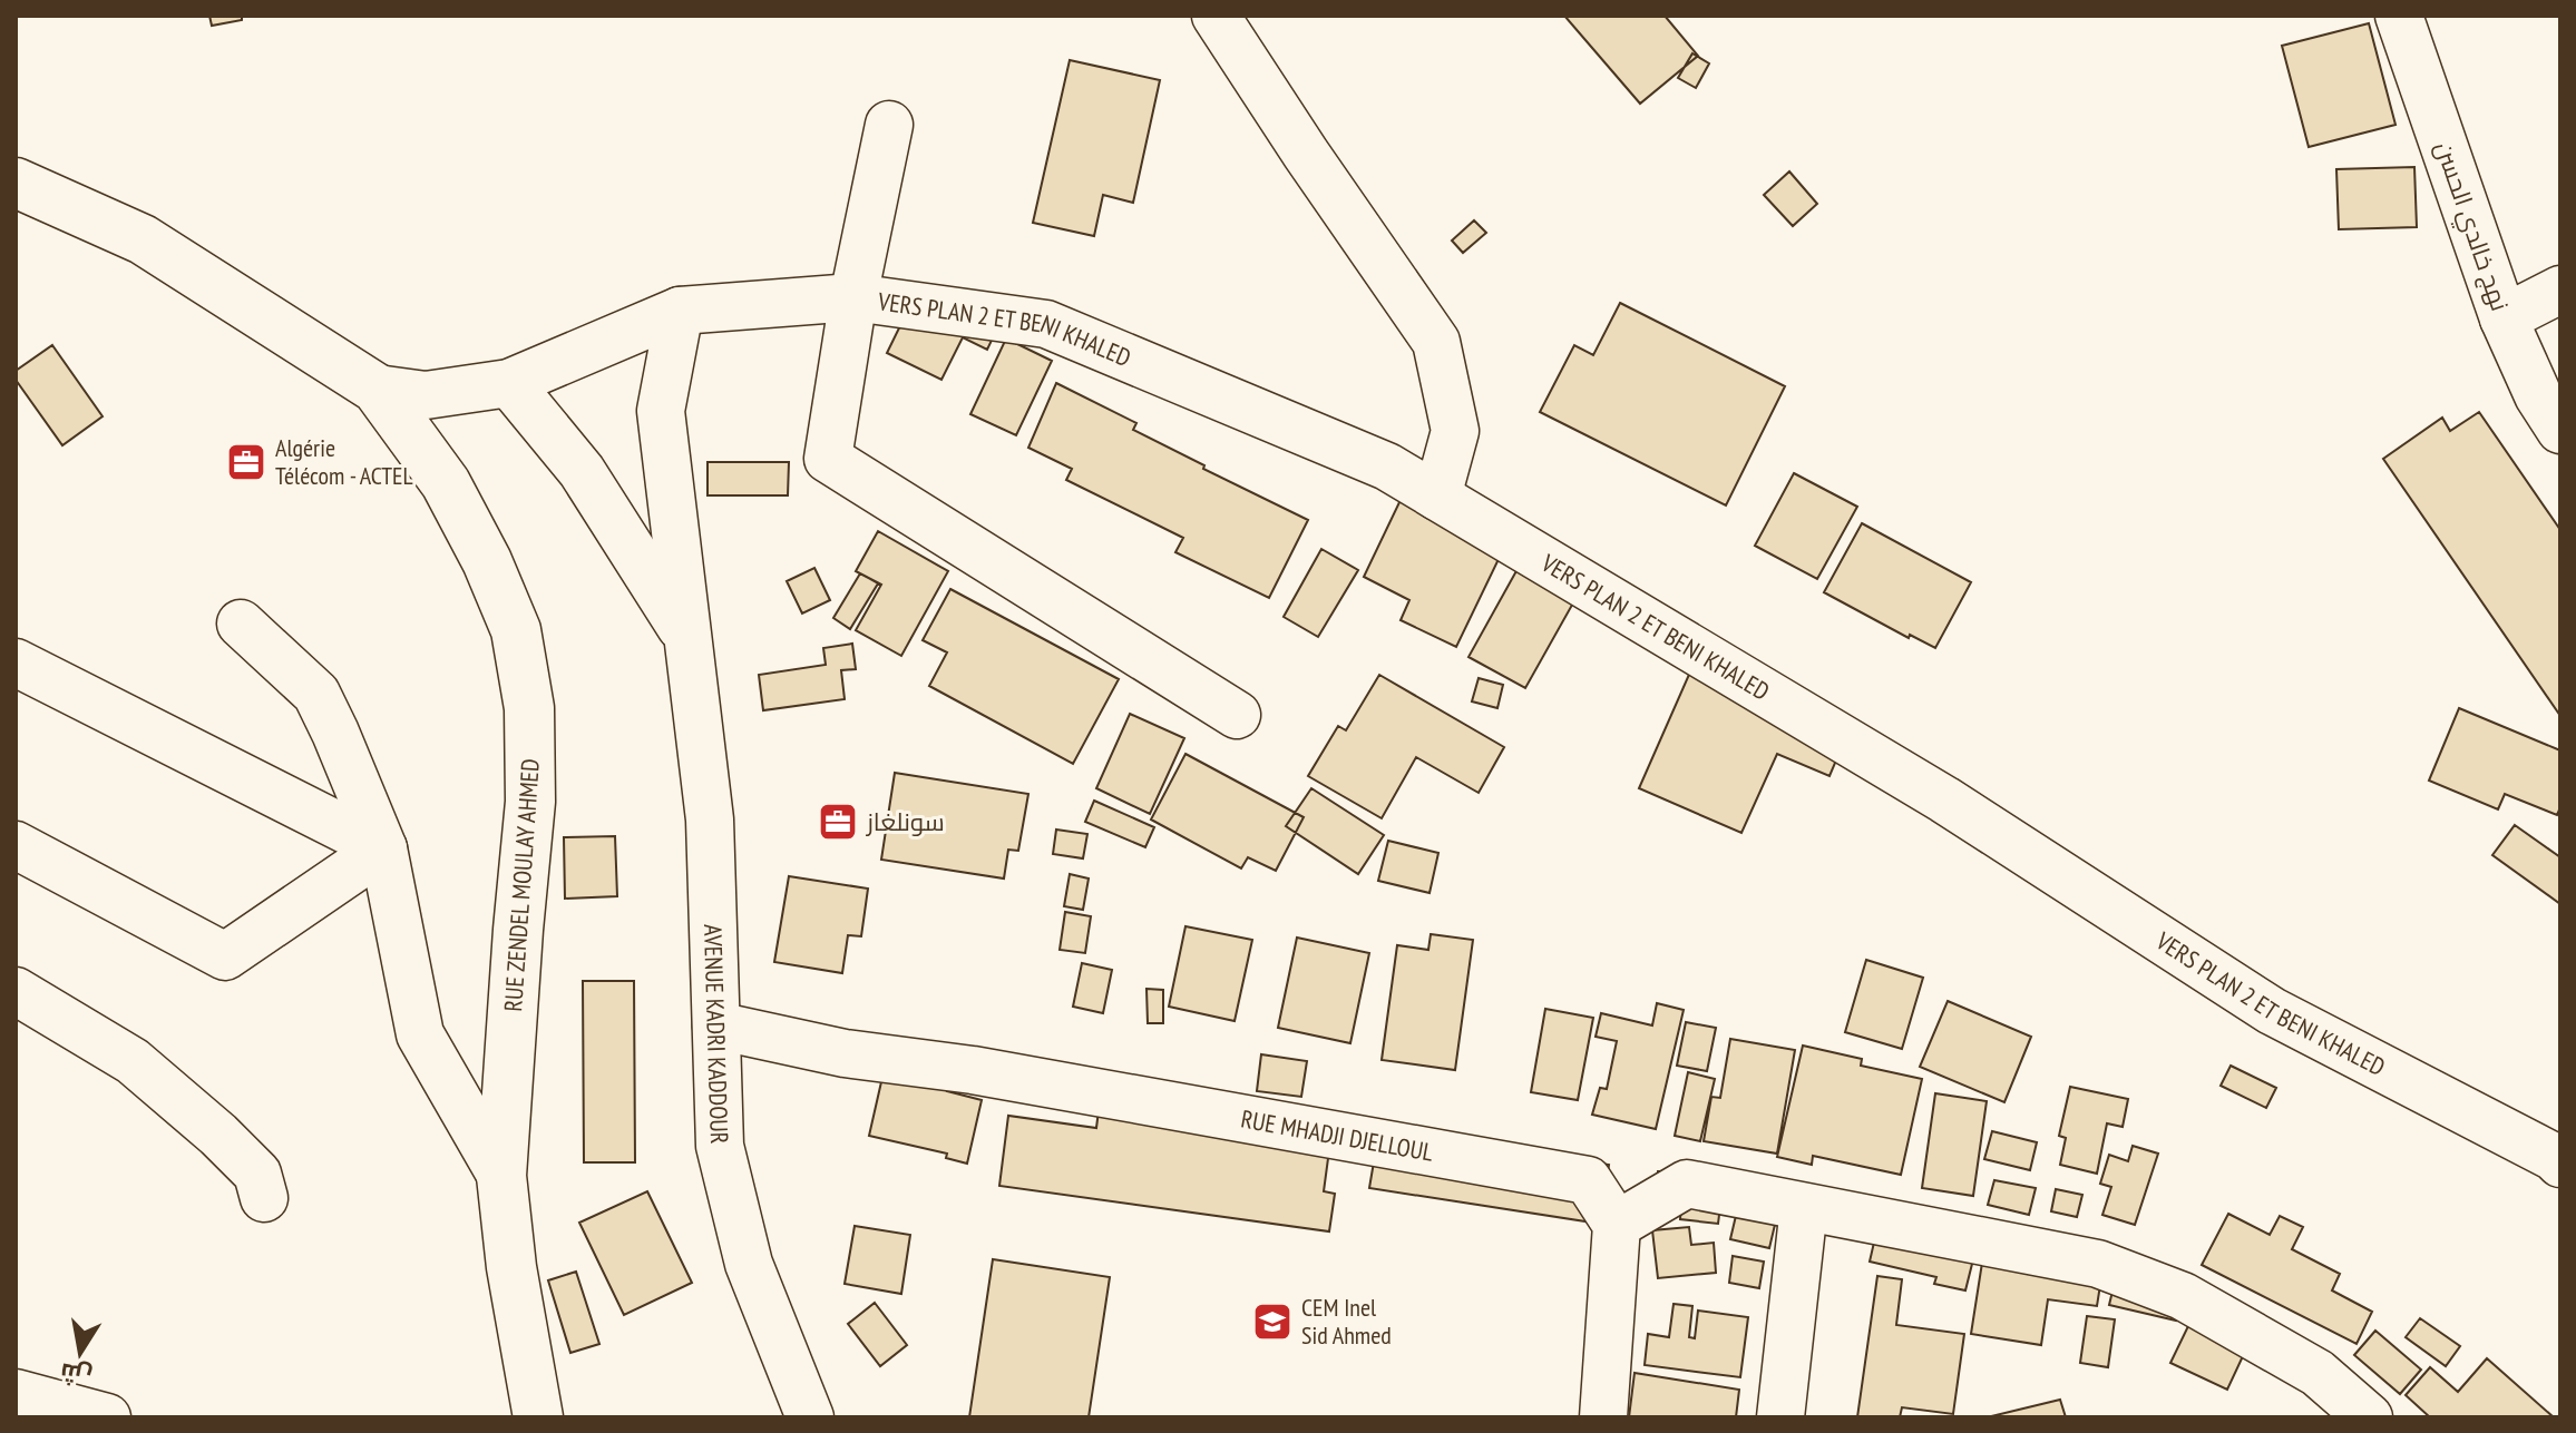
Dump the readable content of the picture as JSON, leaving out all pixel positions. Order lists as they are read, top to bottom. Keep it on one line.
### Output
{"streets":{"main road":["RUE ZENDEL MOULAY AHMED"],"street":["نهج خالدي الحسن","VERS PLAN 2 ET BENI KHALED","AVENUE KADRI KADDOUR","RUE MHADJI DJELLOUL"]},"crossings":[["VERS PLAN 2 ET BENI KHALED","AVENUE KADRI KADDOUR"],["AVENUE KADRI KADDOUR","RUE MHADJI DJELLOUL"]],"places":{"office":["Algérie Télécom - ACTEL","سونلغاز"],"school or university":["CEM Inel Sid Ahmed"]},"north":"bottom"}
